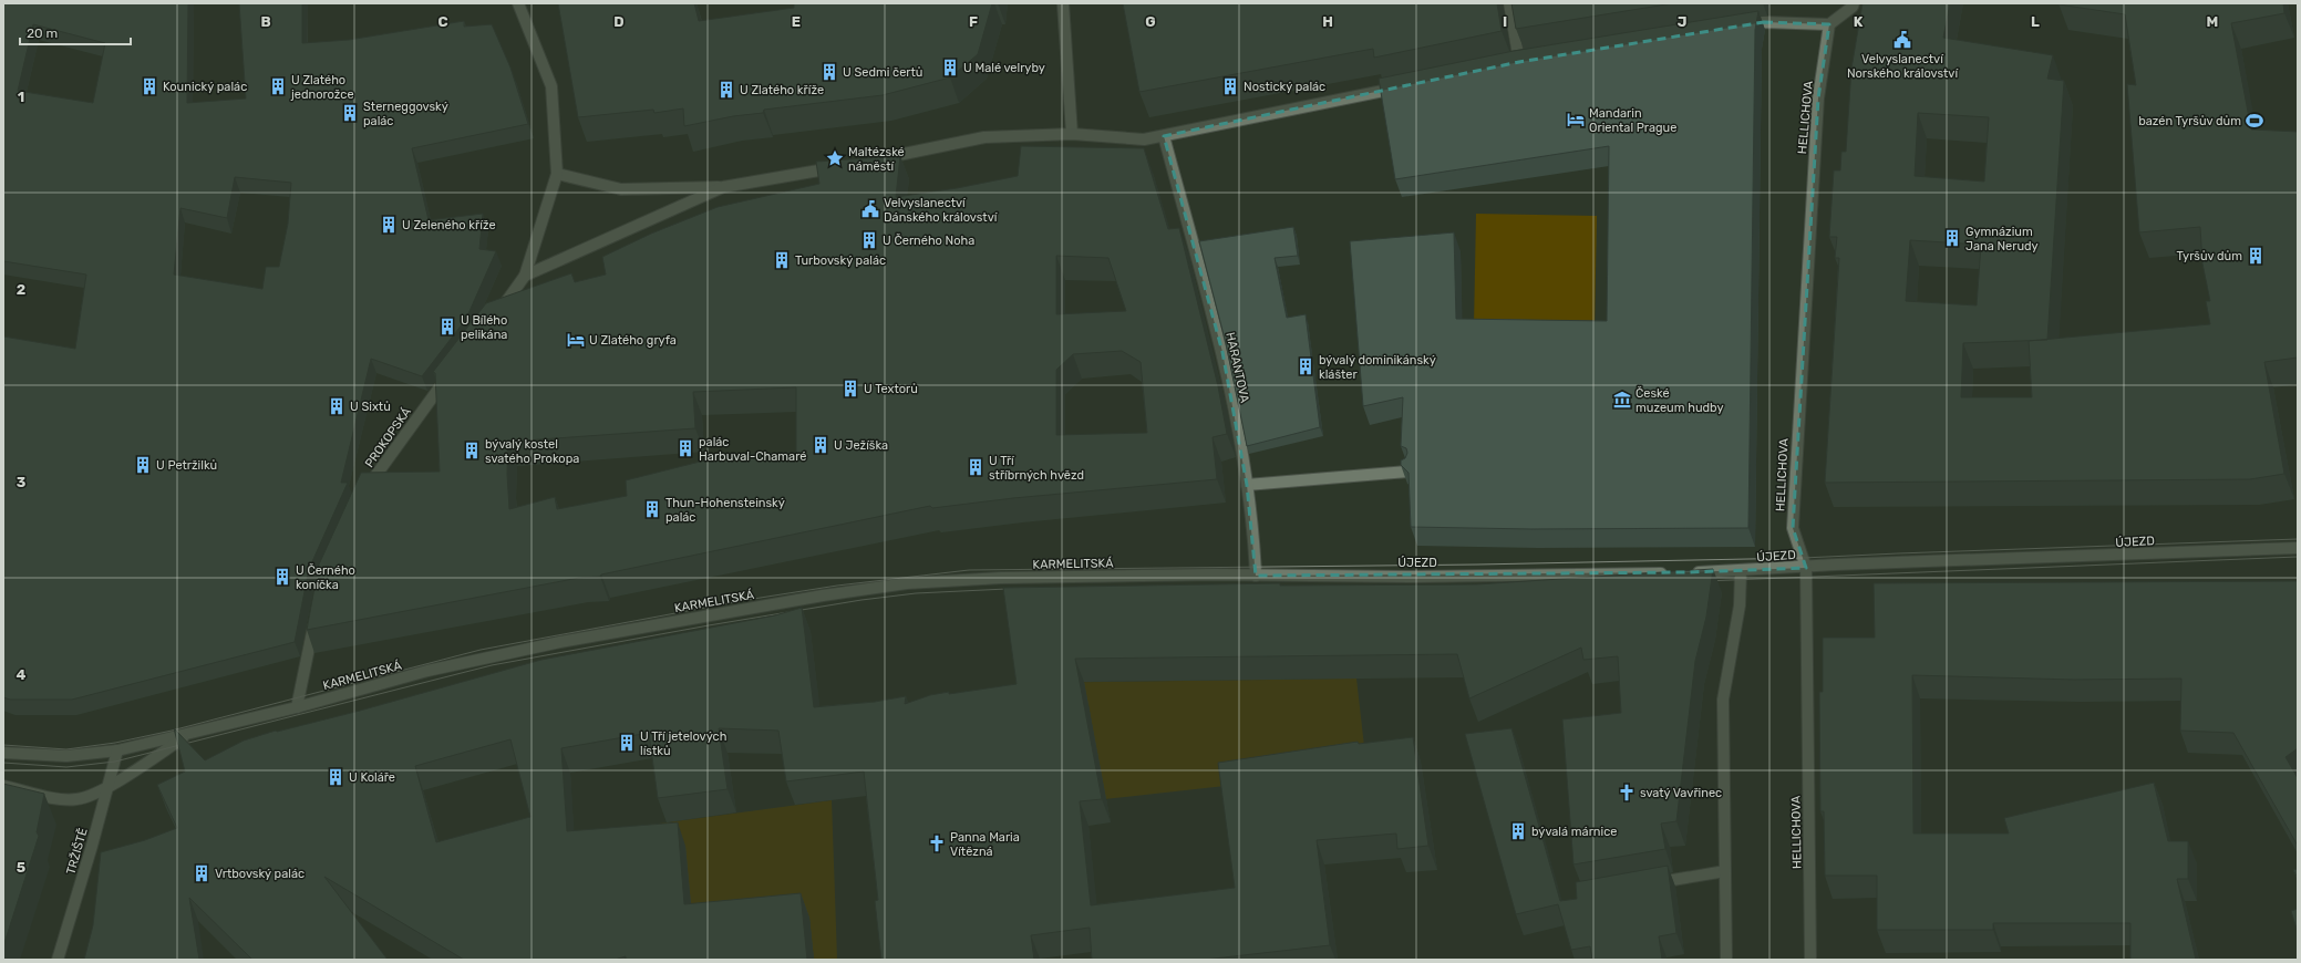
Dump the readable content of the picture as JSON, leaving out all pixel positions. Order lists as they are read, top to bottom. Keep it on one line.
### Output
{"streets":{"street":["HELLICHOVA","HARANTOVA","PROKOPSKÁ","ÚJEZD","KARMELITSKÁ","TRŽIŠTĚ"]},"crossings":[["HELLICHOVA","ÚJEZD"],["HARANTOVA","ÚJEZD"],["HARANTOVA","KARMELITSKÁ"],["ÚJEZD","KARMELITSKÁ"],["KARMELITSKÁ","TRŽIŠTĚ"]],"places":{"public building":["Velvyslanectví Norského království","Velvyslanectví Dánského království"],"building":["U Malé velryby","U Sedmi čertů","Kounický palác","U Zlatého jednorožce","Nostický palác","U Zlatého kříže","Sterneggovský palác","U Zeleného kříže","Gymnázium Jana Nerudy","U Černého Noha","Tyršův dům","Turbovský palác","U Bílého pelikána","bývalý dominikánský klášter","U Textorů","U Sixtů","U Ježíška","palác Harbuval-Chamaré","bývalý kostel svatého Prokopa","U Petržilků","U Tří stříbrných hvězd","Thun-Hohensteinský palác","U Černého koníčka","U Tří jetelových lístků","U Koláře","bývalá márnice","Vrtbovský palác"],"hotel":["Mandarin Oriental Prague","U Zlatého gryfa"],"sports":["bazén Tyršův dům"],"place":["Maltézské náměstí"],"museum":["České muzeum hudby"],"church":["svatý Vavřinec","Panna Maria Vítězná"]},"scale_bar":"20 m","grid":{"columns":["B","C","D","E","F","G","H","I","J","K","L","M"],"rows":["1","2","3","4","5"]}}
